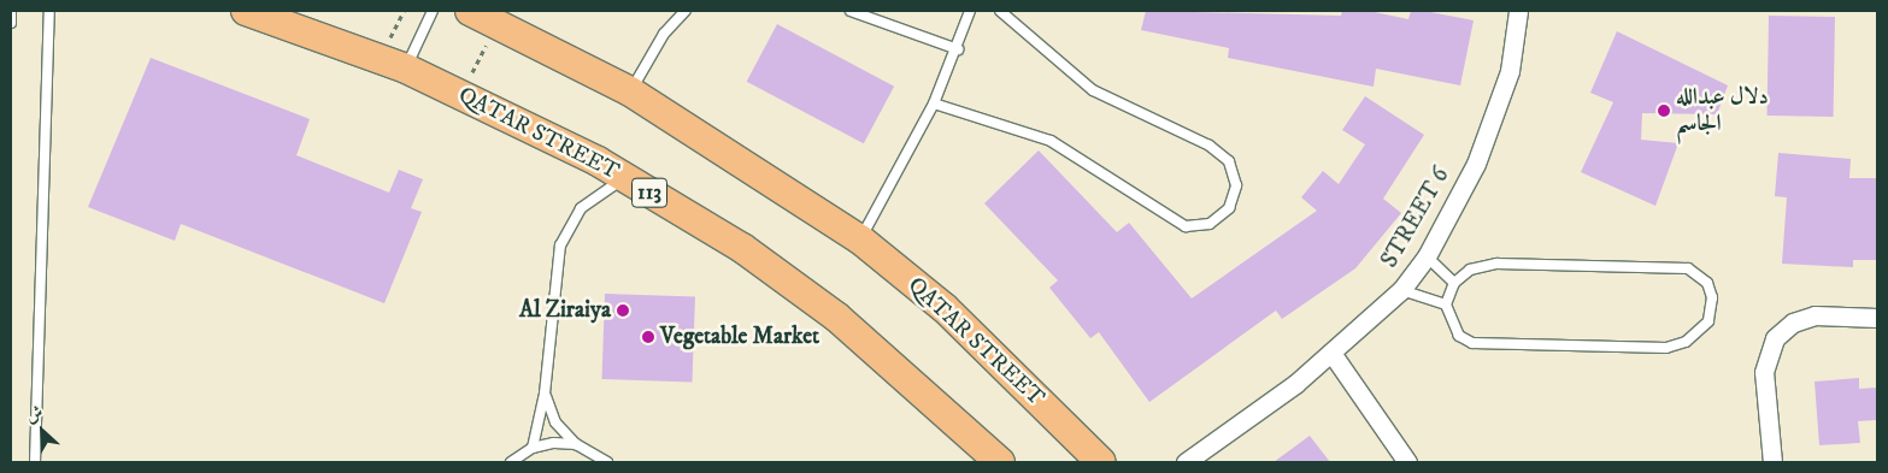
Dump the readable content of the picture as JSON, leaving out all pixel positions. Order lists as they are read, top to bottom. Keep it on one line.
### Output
{"streets":{"main road":["QATAR STREET","113"],"street":["STREET 6"]},"places":["دلال عبدالله الجاسم","Al Ziraiya","Vegetable Market"],"north":"top left"}
